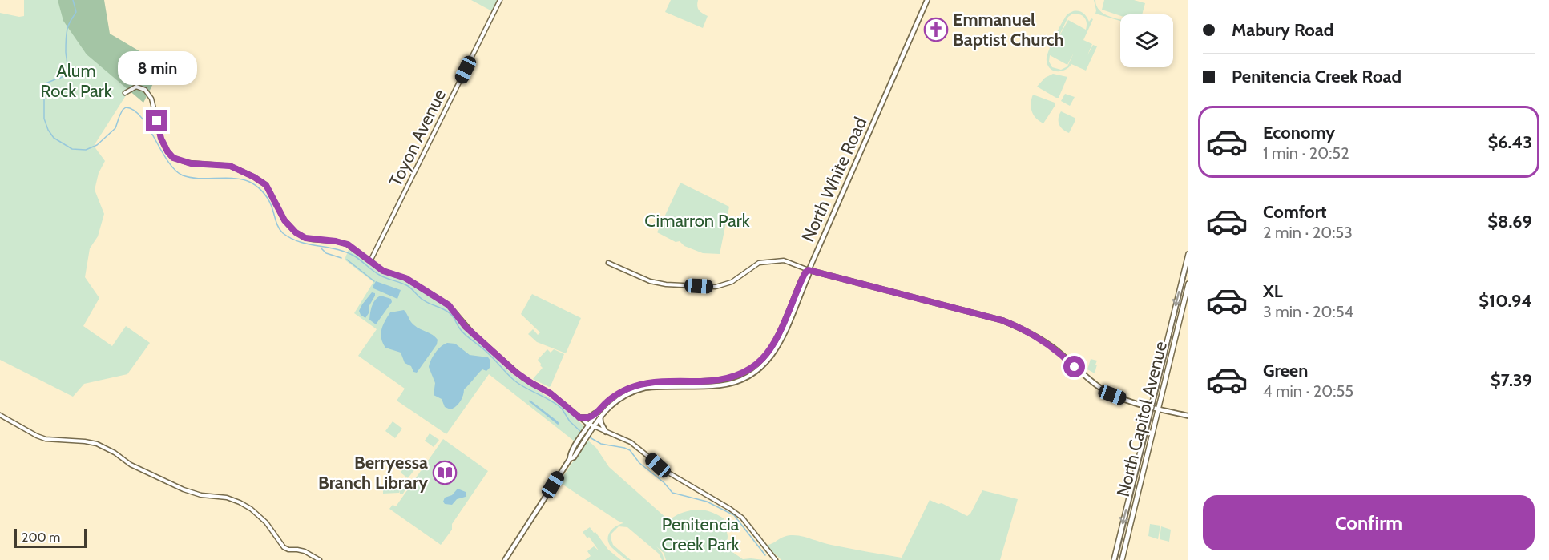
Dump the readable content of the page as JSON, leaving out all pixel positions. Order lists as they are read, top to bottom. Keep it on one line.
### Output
{"streets":{"main road":["North White Road","North Capitol Avenue"],"street":["Toyon Avenue"]},"parks":["Alum Rock Park","Cimarron Park","Penitencia Creek Park"],"places":{"church":["Emmanuel Baptist Church"],"library":["Berryessa Branch Library"]},"scale_bar":"200 m","page":{"banner":["Mabury Road","Penitencia Creek Road"],"bubble":"8 min","list":[{"name":"Economy","note":"1 min · 20:52","value":"$6.43"},{"name":"Comfort","note":"2 min · 20:53","value":"$8.69"},{"name":"XL","note":"3 min · 20:54","value":"$10.94"},{"name":"Green","note":"4 min · 20:55","value":"$7.39"}],"buttons":"Confirm","scale":"200 m"}}
